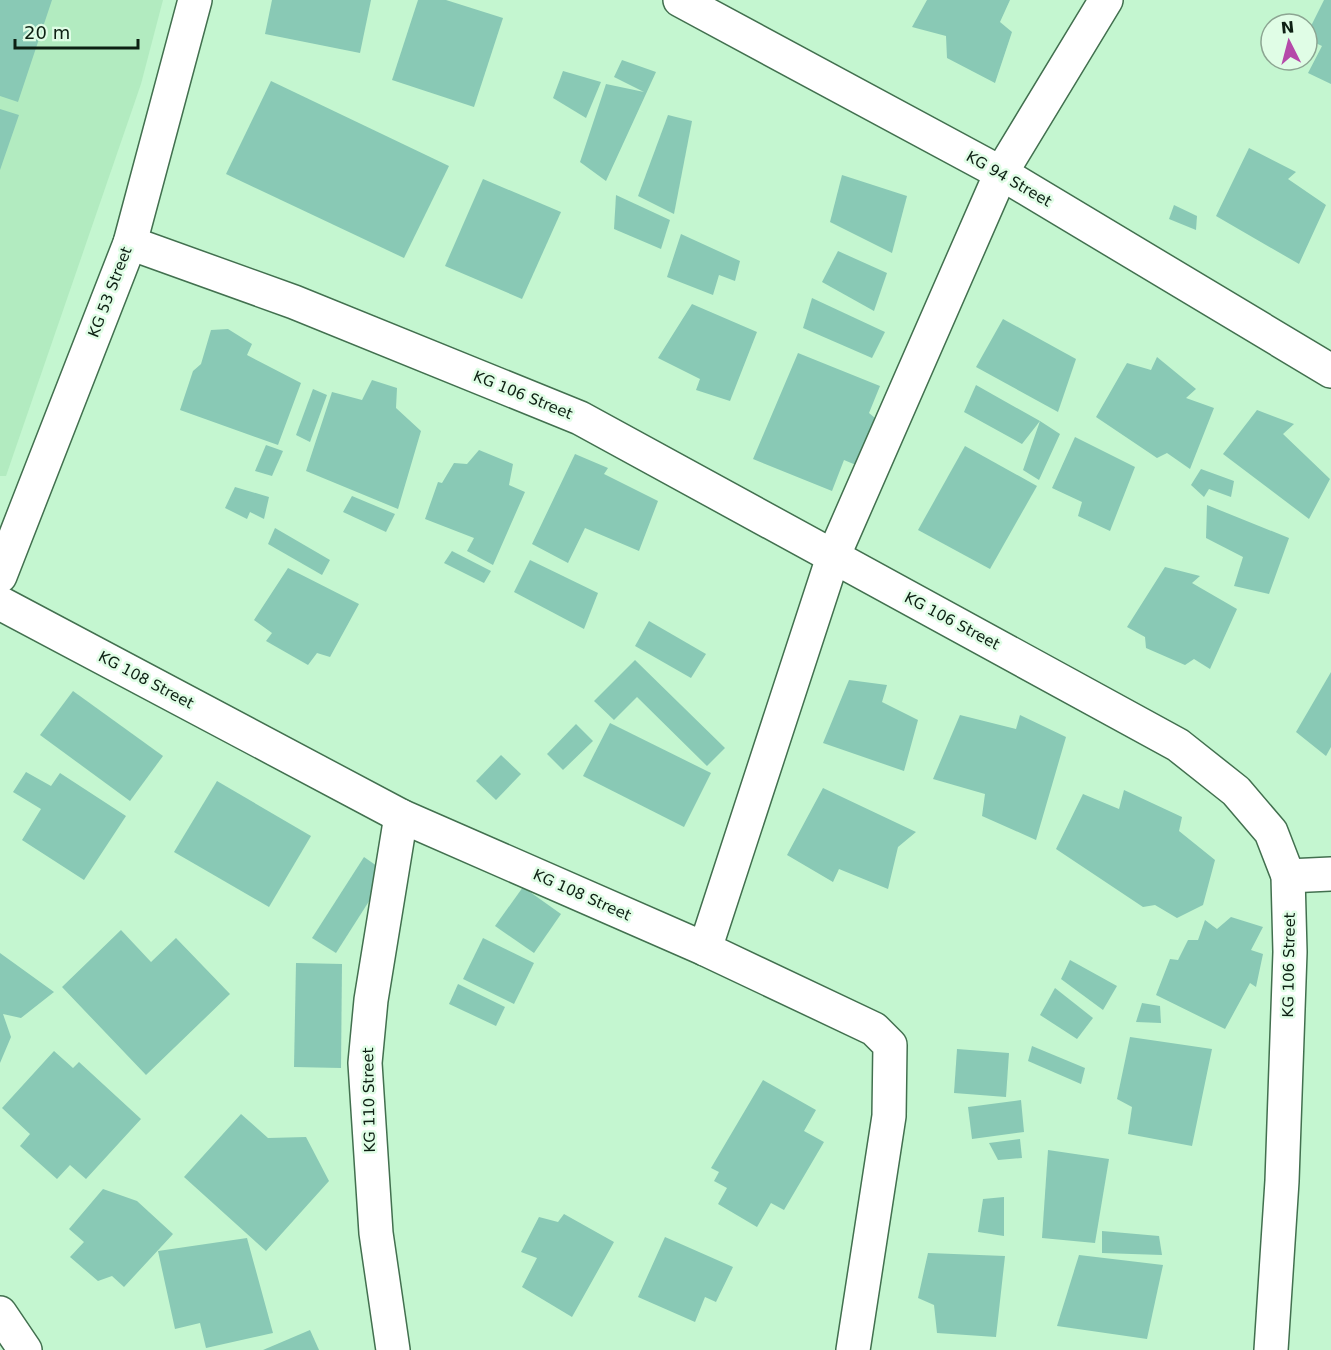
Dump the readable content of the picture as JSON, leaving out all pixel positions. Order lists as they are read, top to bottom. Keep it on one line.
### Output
{"streets":{"street":["KG 94 Street","KG 53 Street","KG 106 Street","KG 108 Street","KG 110 Street"]},"crossings":[["KG 53 Street","KG 106 Street"],["KG 108 Street","KG 110 Street"]],"scale_bar":"20 m","north":"top"}
